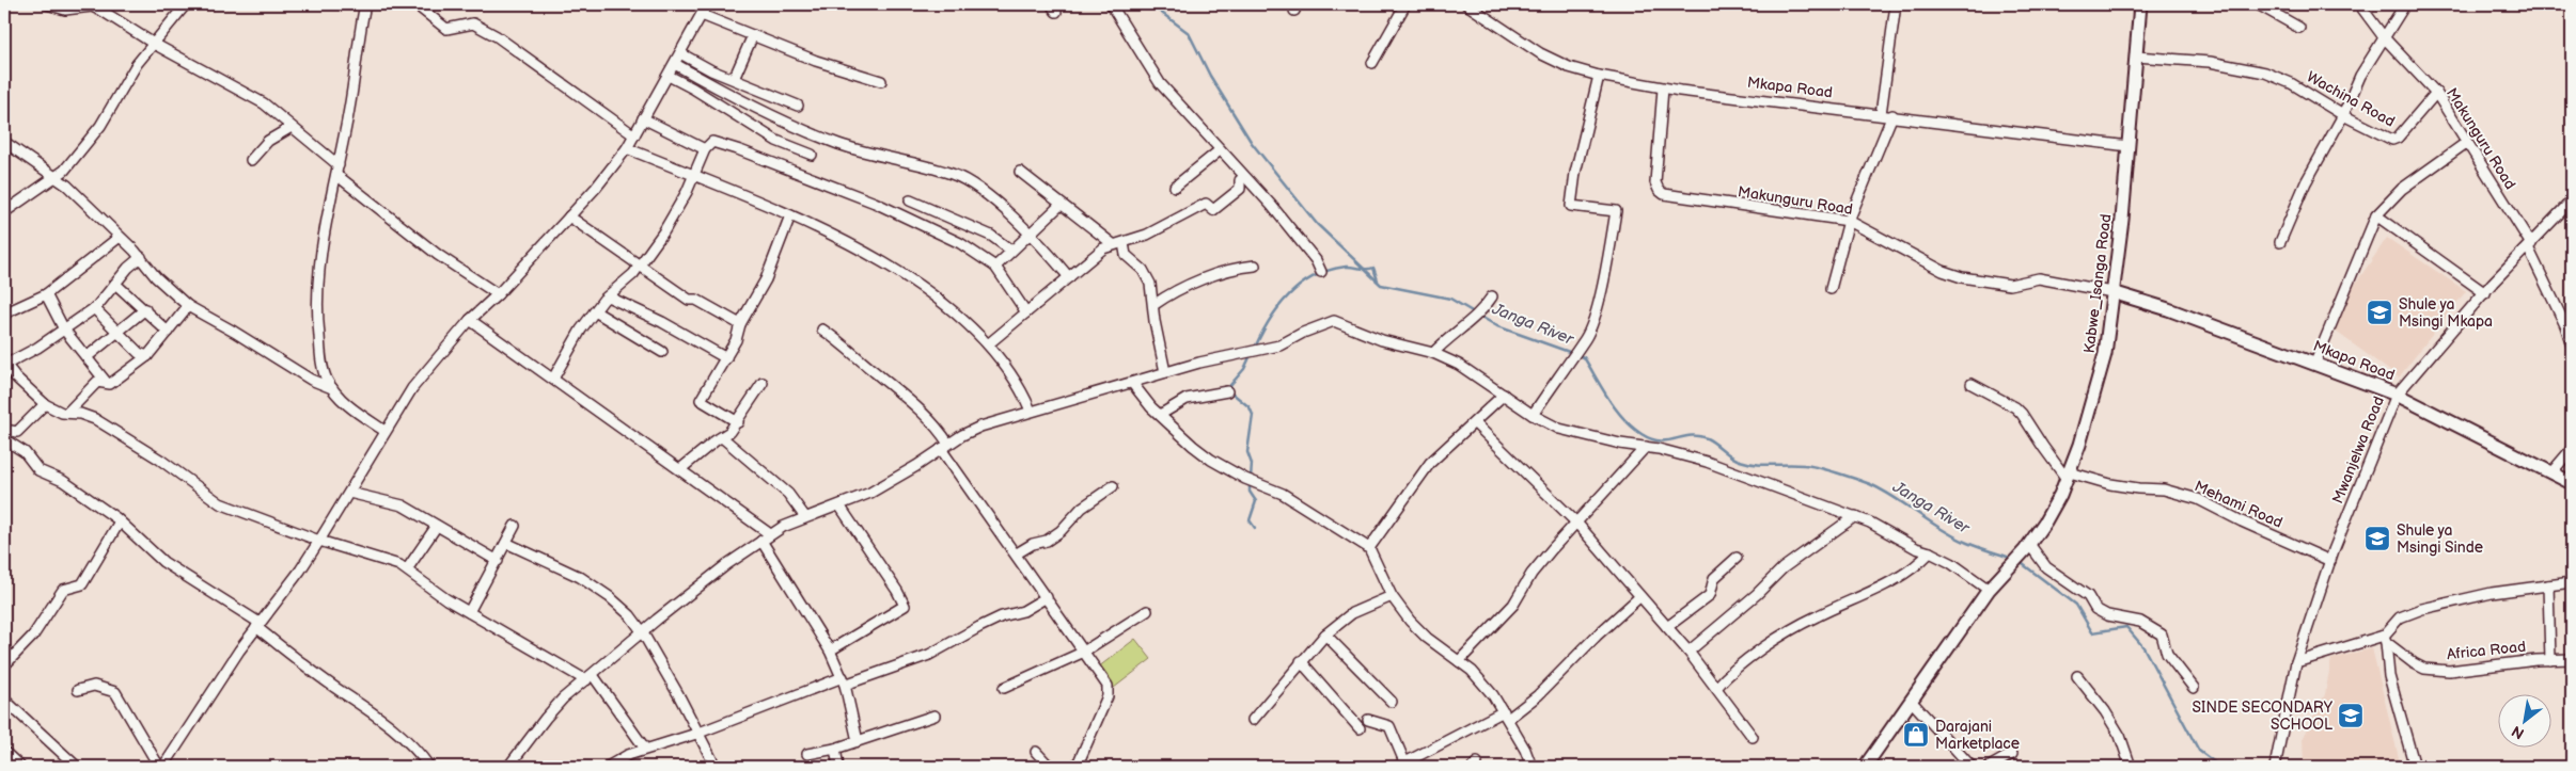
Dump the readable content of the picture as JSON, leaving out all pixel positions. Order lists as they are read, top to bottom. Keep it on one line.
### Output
{"streets":{"street":["Mkapa Road","Wachina Road","Makunguru Road","Kabwe_Isanga Road","Mwanjelwa Road","Mehami Road","Africa Road"]},"crossings":[["Mkapa Road","Makunguru Road"],["Mkapa Road","Kabwe_Isanga Road"],["Mkapa Road","Mwanjelwa Road"],["Wachina Road","Makunguru Road"],["Wachina Road","Kabwe_Isanga Road"],["Makunguru Road","Kabwe_Isanga Road"],["Makunguru Road","Mwanjelwa Road"],["Kabwe_Isanga Road","Mehami Road"],["Mwanjelwa Road","Mehami Road"]],"water":["Janga River"],"places":{"school or university":["Shule ya Msingi Mkapa","Shule ya Msingi Sinde","SINDE SECONDARY SCHOOL"],"shop":["Darajani Marketplace"]},"north":"bottom left"}
